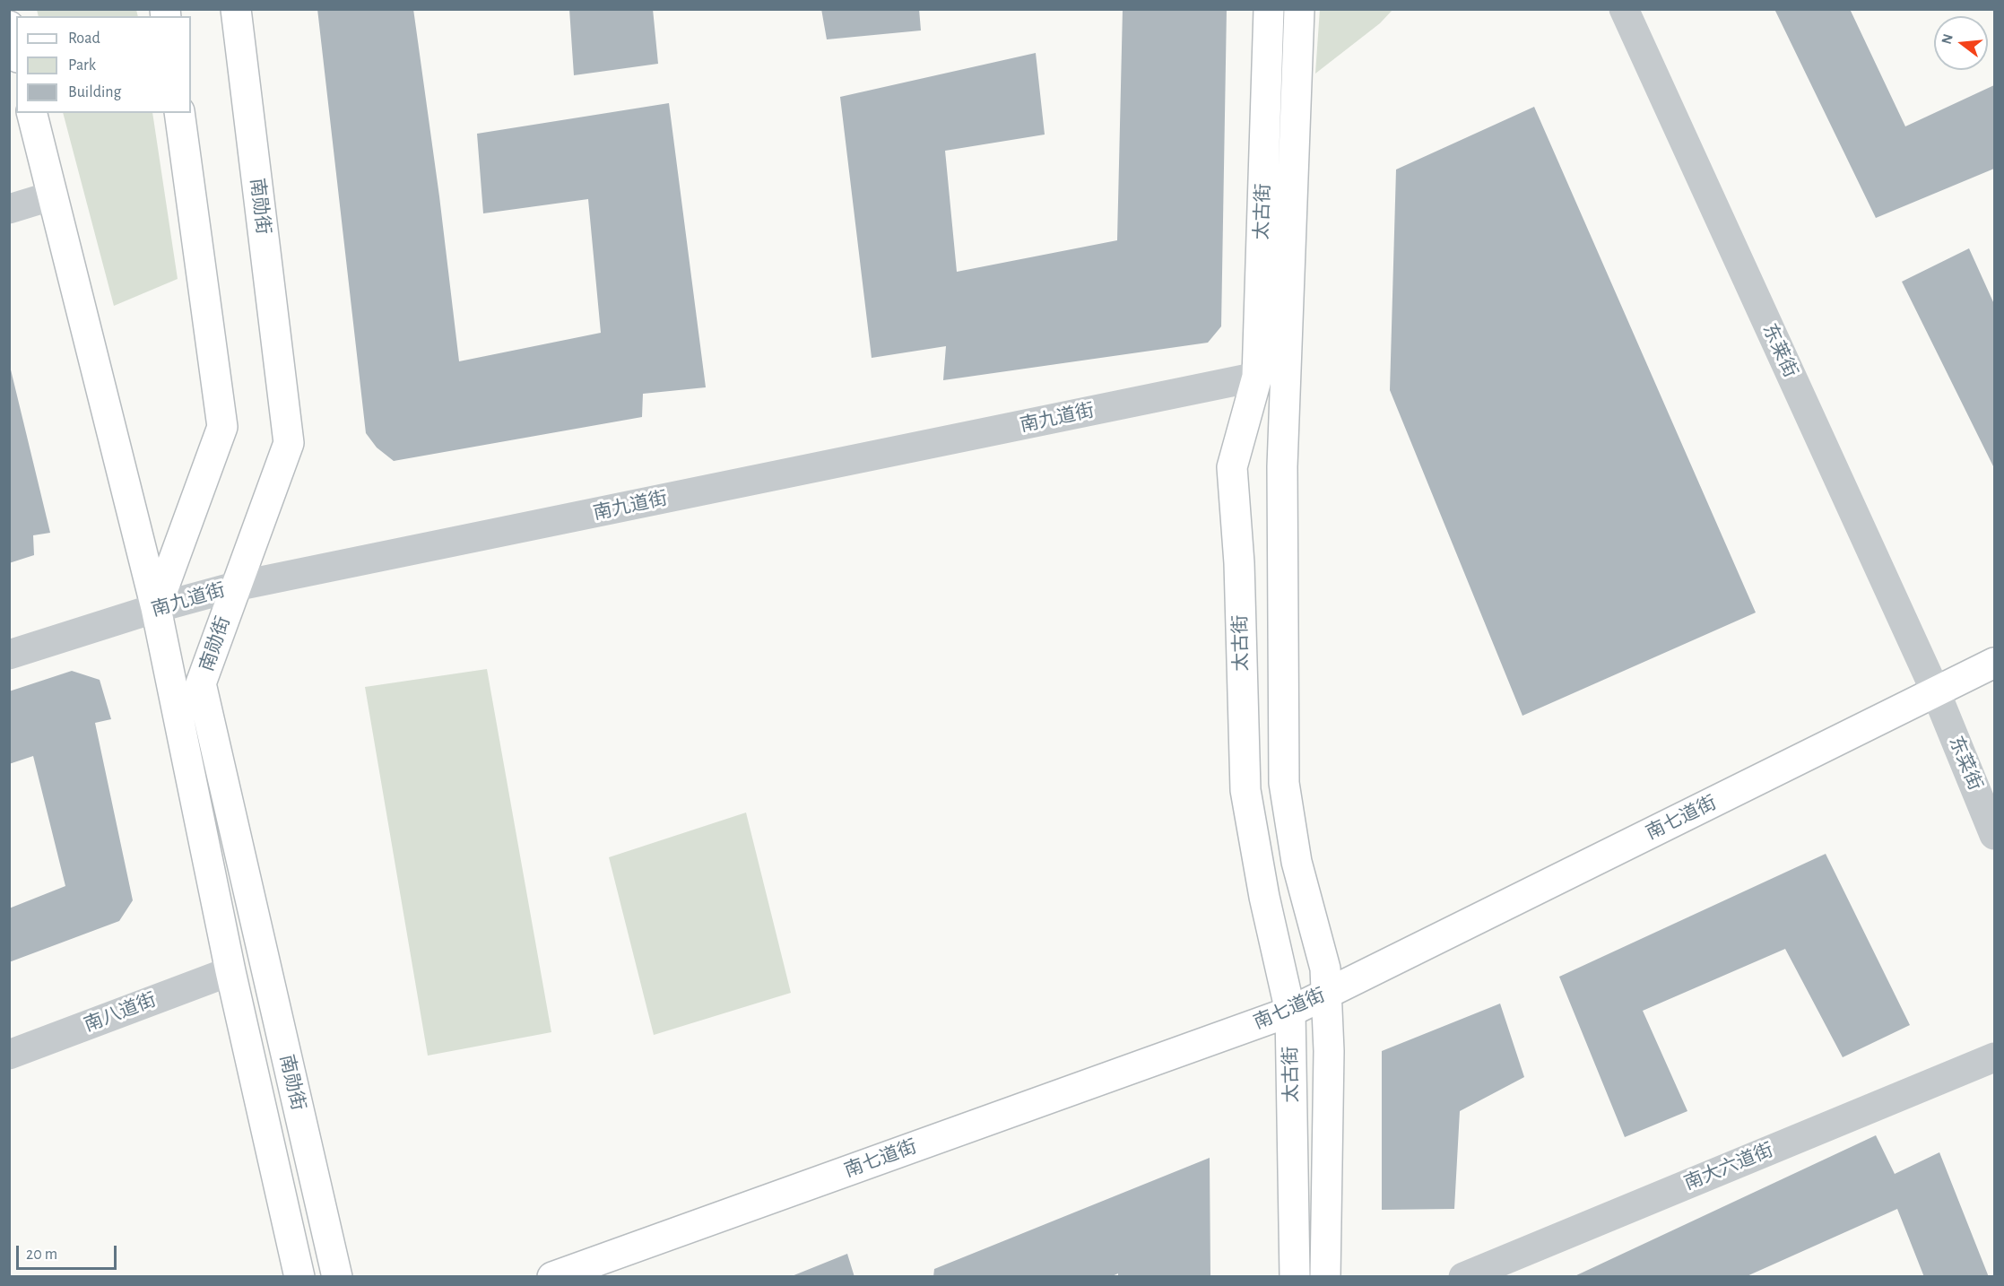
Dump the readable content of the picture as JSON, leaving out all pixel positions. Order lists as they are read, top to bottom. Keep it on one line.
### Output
{"streets":{"main road":["南勋街","太古街","南七道街"],"street":["东莱街","南九道街","东菜街","南八道街","南大六道街"]},"crossings":[["南勋街","南九道街"],["南勋街","南八道街"],["太古街","南九道街"],["太古街","南七道街"],["东莱街","东菜街"],["东莱街","南七道街"],["东菜街","南七道街"]],"legend":["Road","Park","Building"],"scale_bar":"20 m","north":"left"}
